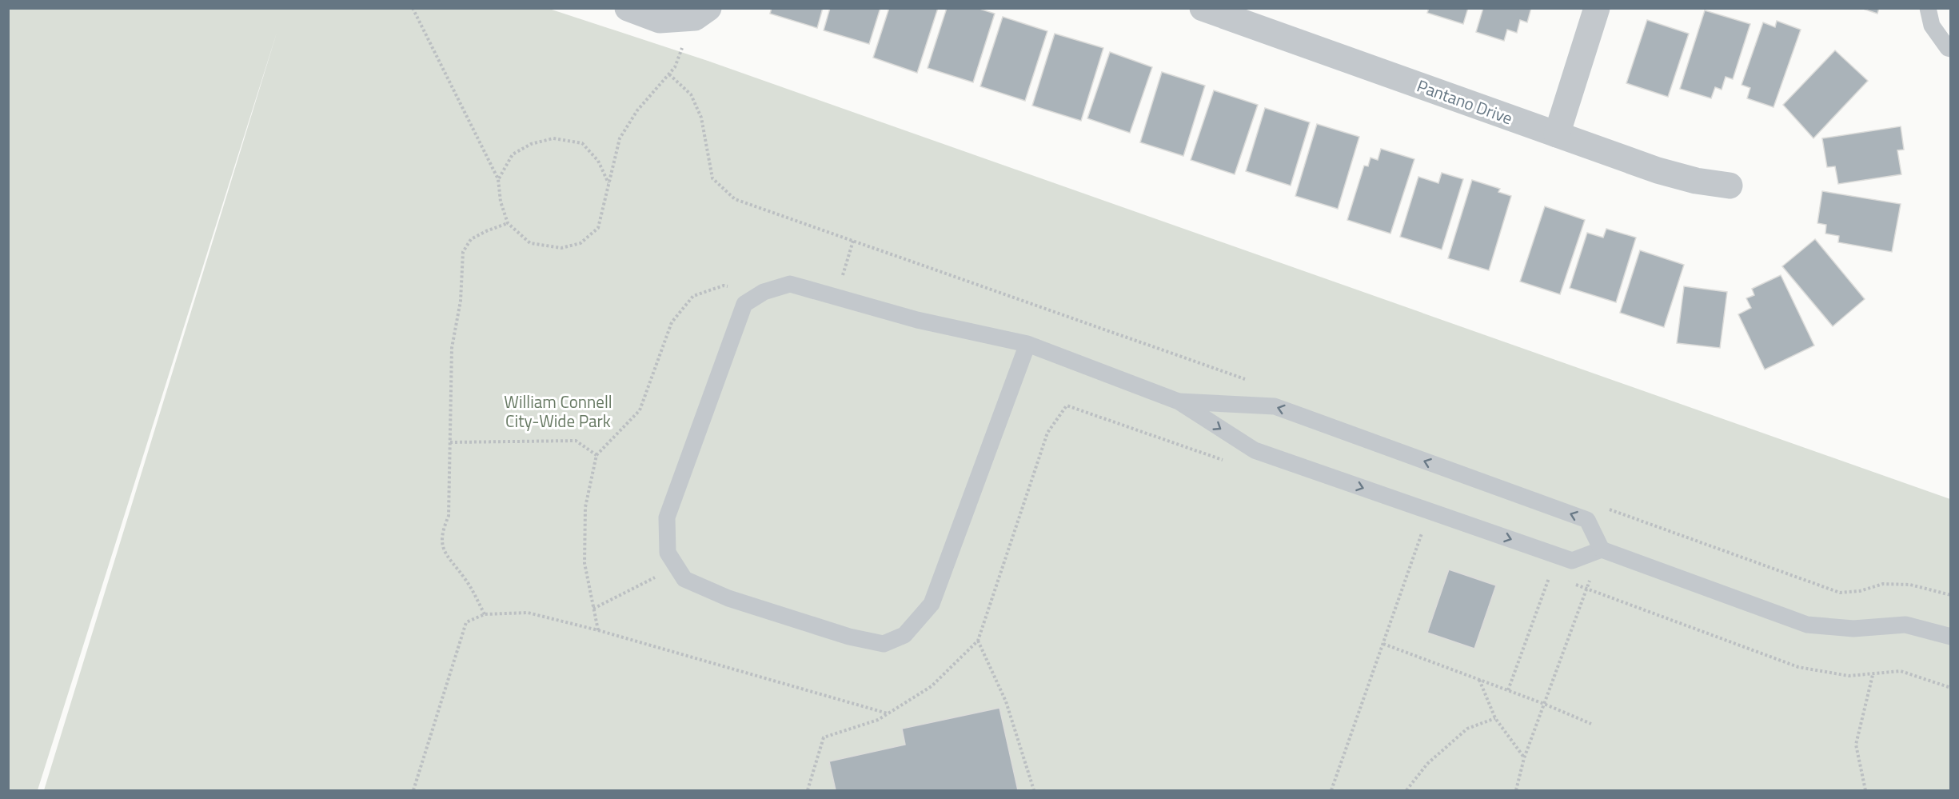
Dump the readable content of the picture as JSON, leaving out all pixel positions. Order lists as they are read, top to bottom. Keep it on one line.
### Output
{"streets":{"street":["Pantano Drive"]},"parks":["William Connell City-Wide Park"]}
